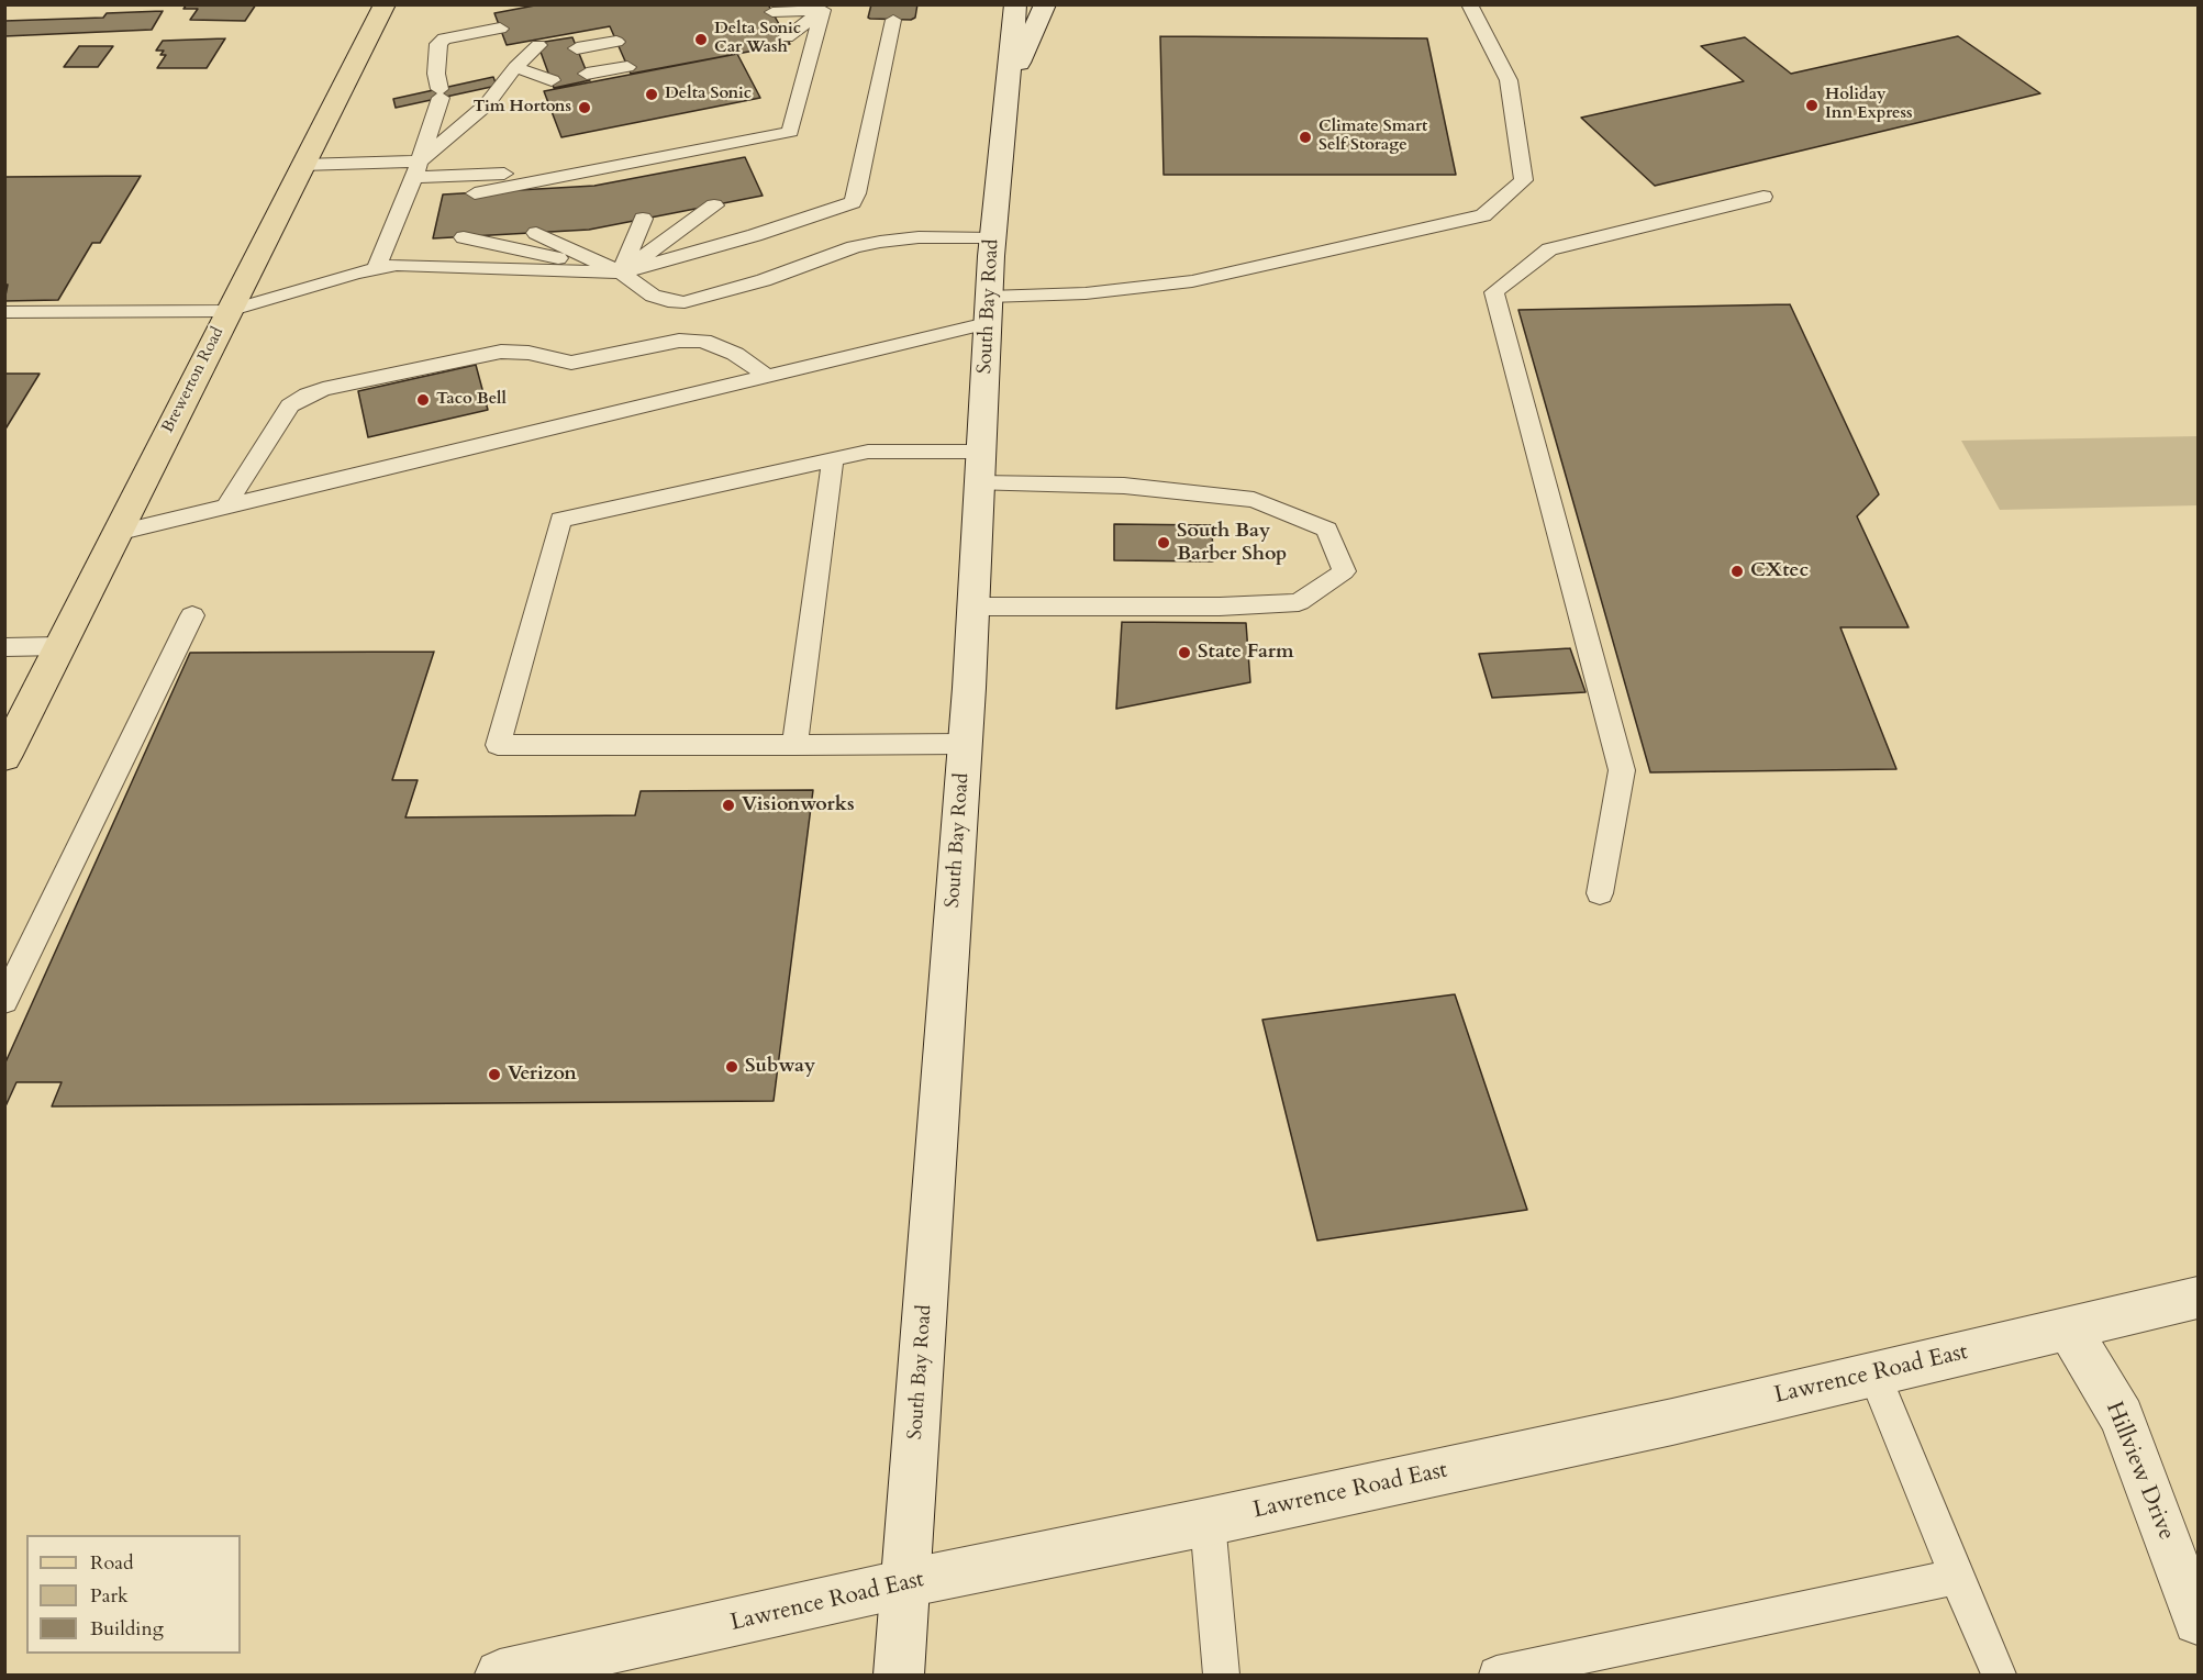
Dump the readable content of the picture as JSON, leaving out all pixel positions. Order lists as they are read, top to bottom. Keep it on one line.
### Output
{"streets":{"main road":["South Bay Road","Brewerton Road","Lawrence Road East","Hillview Drive"]},"crossings":[["South Bay Road","Lawrence Road East"],["Lawrence Road East","Hillview Drive"]],"places":["Delta Sonic Car Wash","Delta Sonic","Holiday Inn Express","Tim Hortons","Climate Smart Self Storage","Taco Bell","South Bay Barber Shop","CXtec","State Farm","Visionworks","Subway","Verizon"],"legend":["Road","Park","Building"]}
